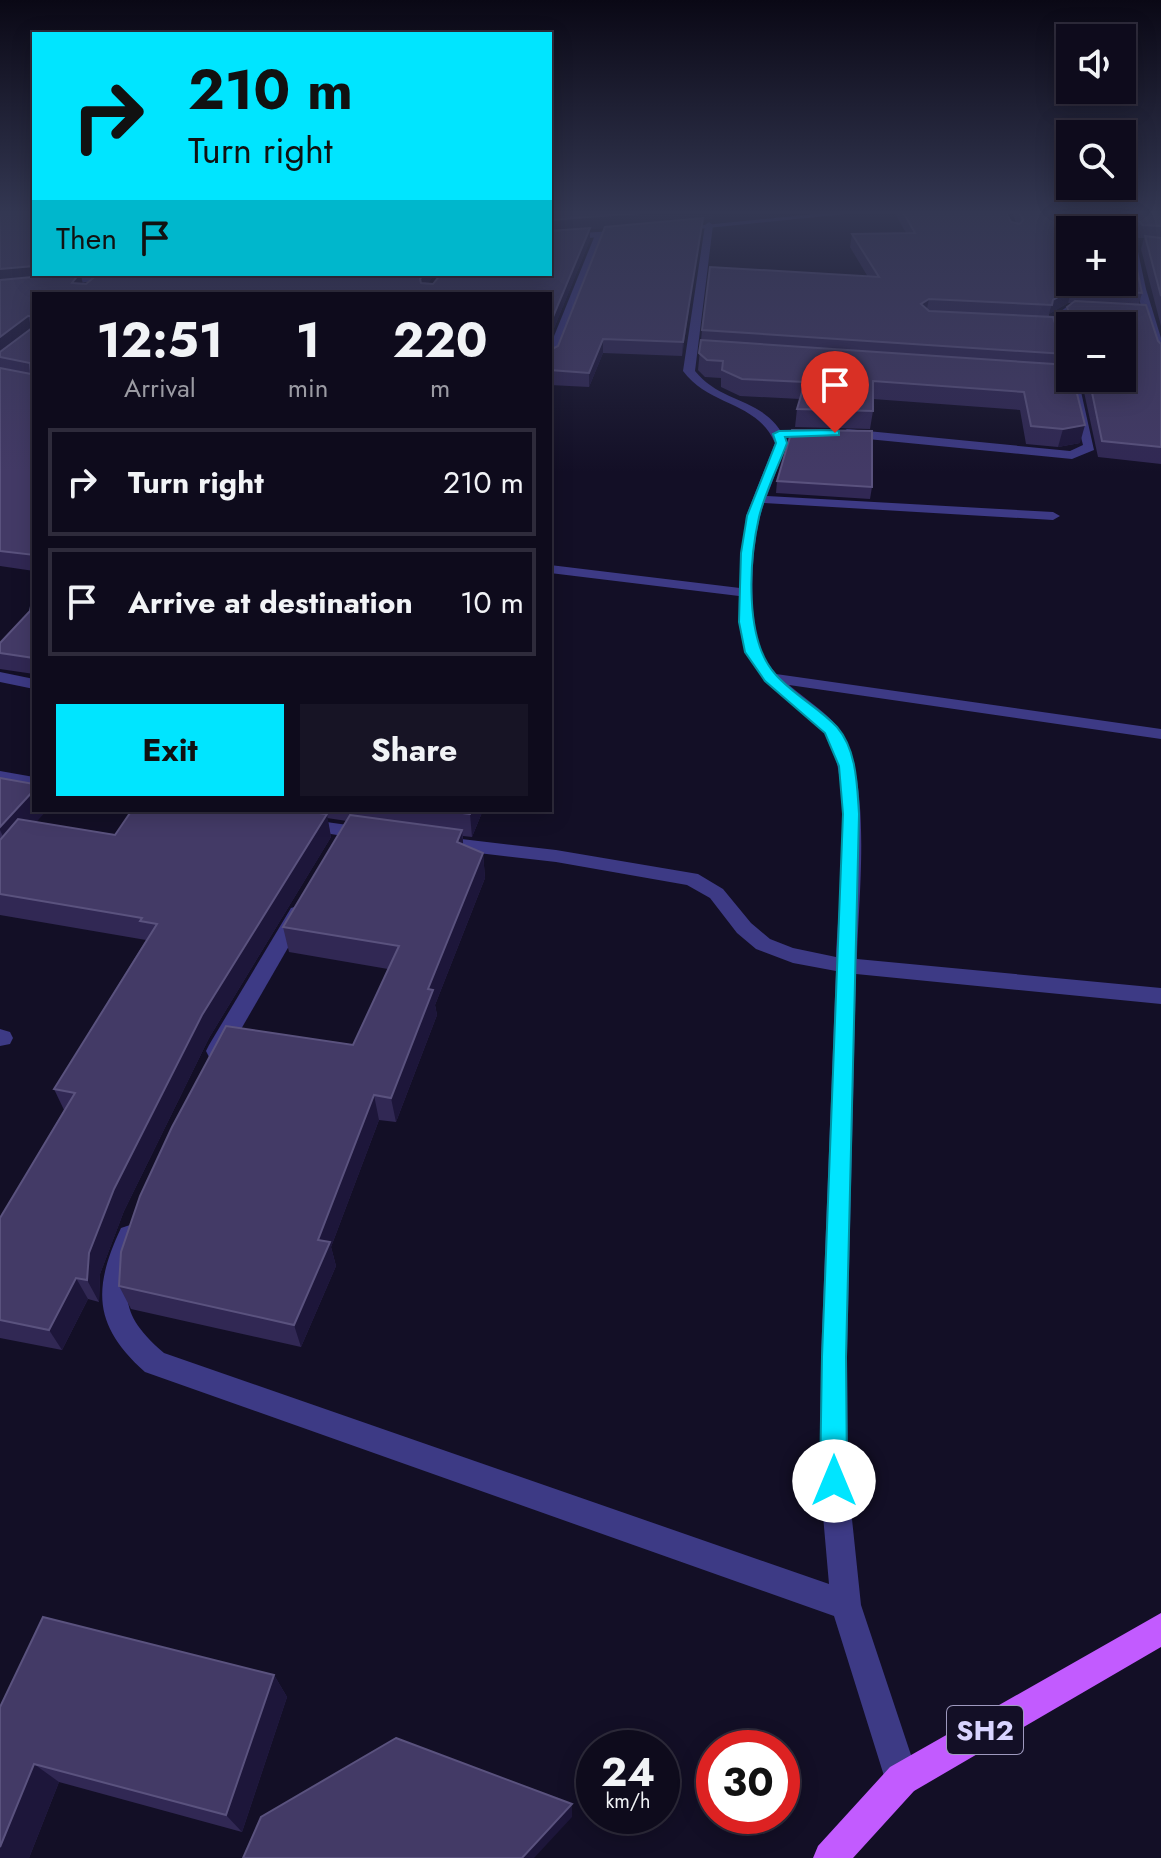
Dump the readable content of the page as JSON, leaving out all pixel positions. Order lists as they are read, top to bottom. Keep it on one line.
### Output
{"streets":{"main road":["SH2"]},"page":{"map_buttons":["+","−"],"turn":["210 m","Turn right"],"then":"Then","eta":["12:51","Arrival","1","min","220","m"],"list":[{"name":"Turn right","value":"210 m"},{"name":"Arrive at destination","value":"10 m"}],"buttons":["Exit","Share"],"speed":"24 km/h","limit":"30"}}
